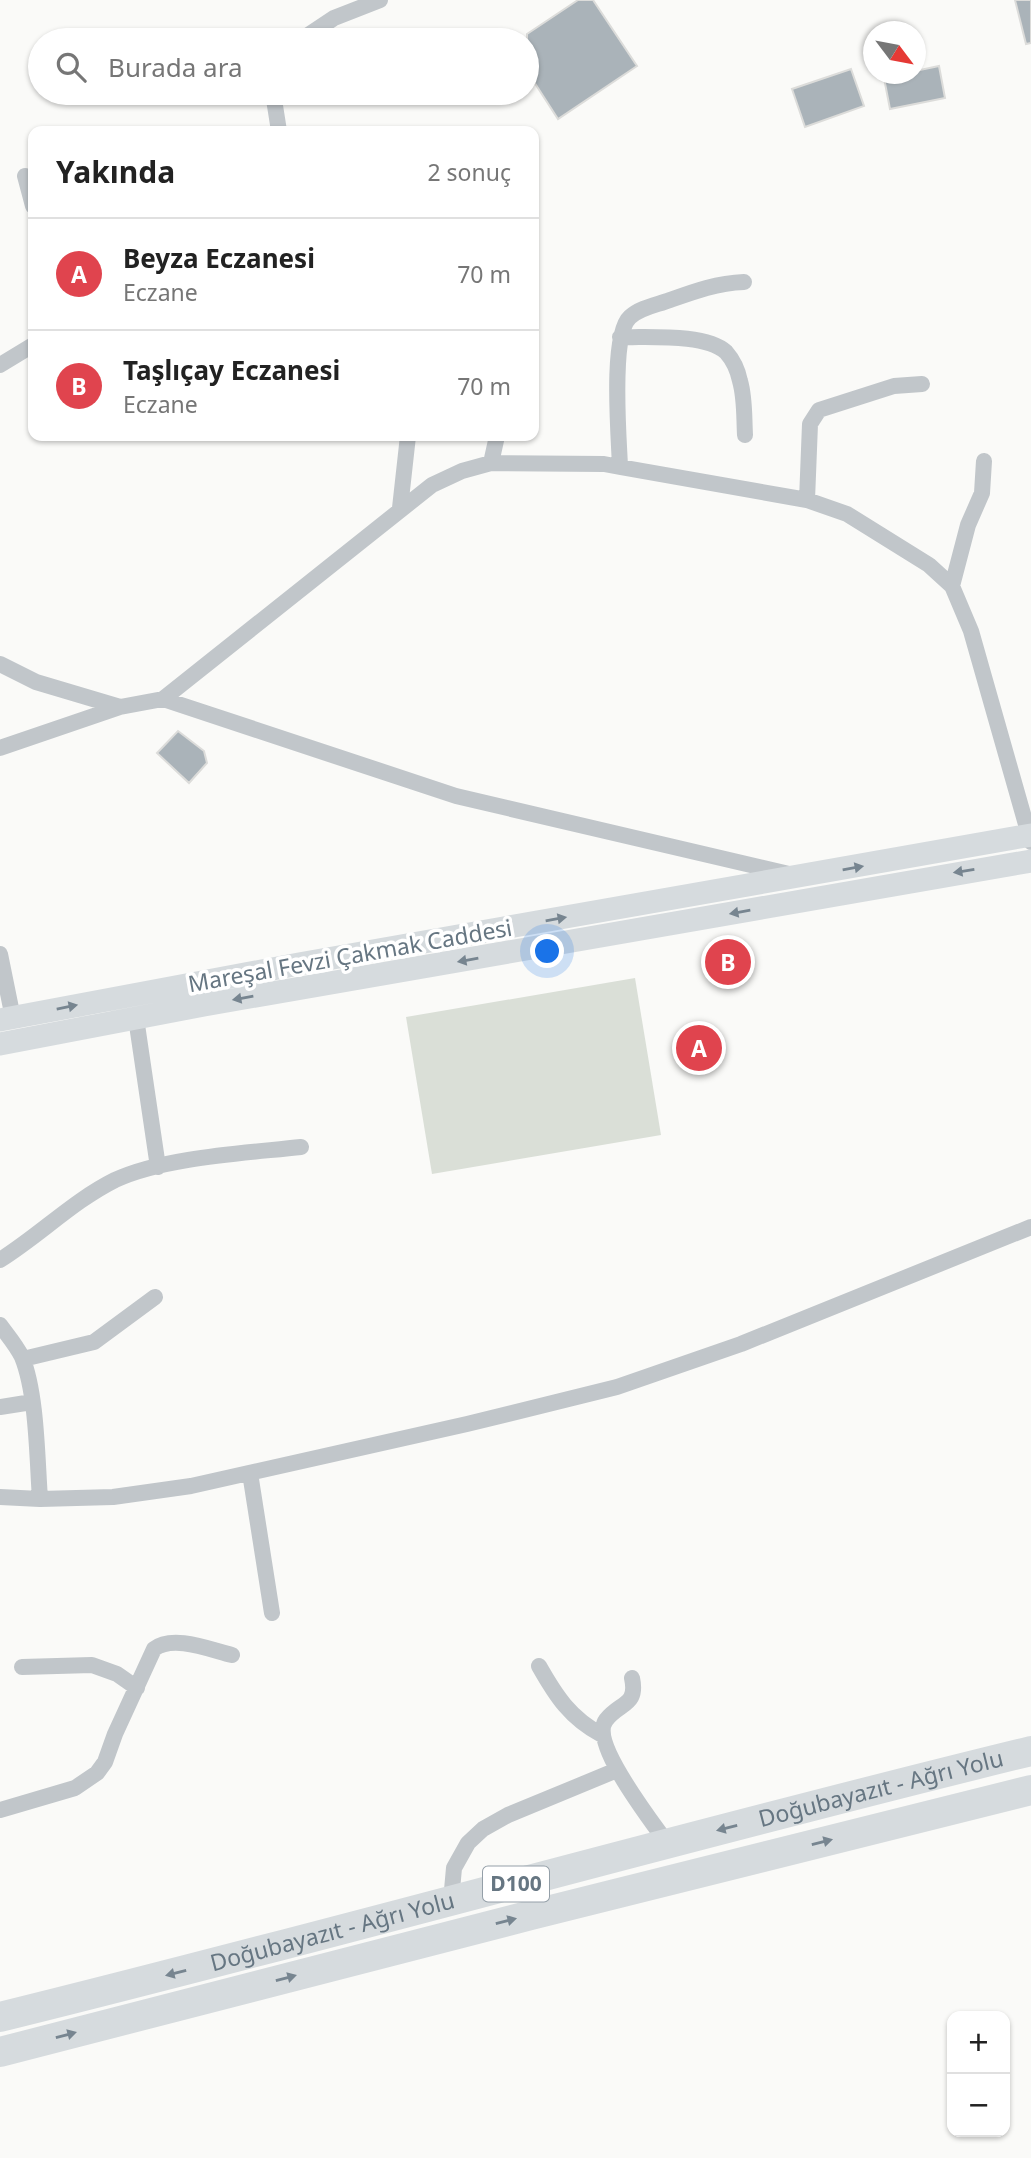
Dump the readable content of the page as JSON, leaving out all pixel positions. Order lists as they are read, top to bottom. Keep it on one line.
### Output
{"streets":{"highway":["Doğubayazıt - Ağrı Yolu","D100"],"street":["Mareşal Fevzi Çakmak Caddesi"]},"north":"bottom right","page":{"search":"Burada ara","heading":["Yakında","2 sonuç"],"list":[{"mark":"A","name":"Beyza Eczanesi","note":"Eczane","value":"70 m"},{"mark":"B","name":"Taşlıçay Eczanesi","note":"Eczane","value":"70 m"}],"pins":["B","A"],"map_buttons":["+","−"]}}
